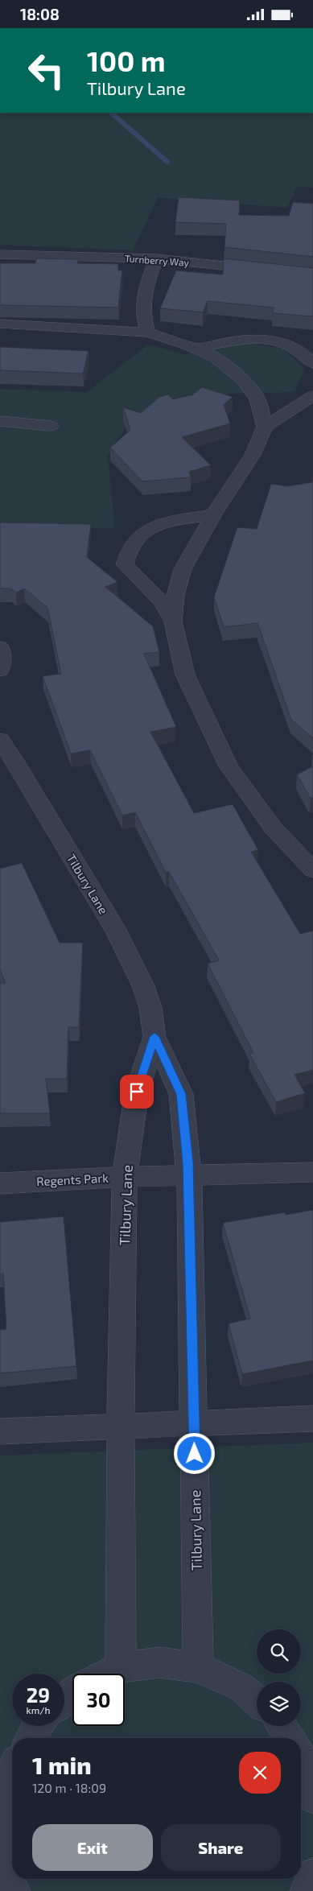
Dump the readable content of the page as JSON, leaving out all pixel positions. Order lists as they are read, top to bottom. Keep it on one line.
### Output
{"streets":{"street":["Turnberry Way","Tilbury Lane","Regents Park"]},"crossings":[["Tilbury Lane","Regents Park"]],"page":{"status":"18:08","turn":["100 m","Tilbury Lane"],"speed":"29 km/h","limit":"30","heading":["1 min","120 m · 18:09"],"buttons":["Exit","Share"]}}
